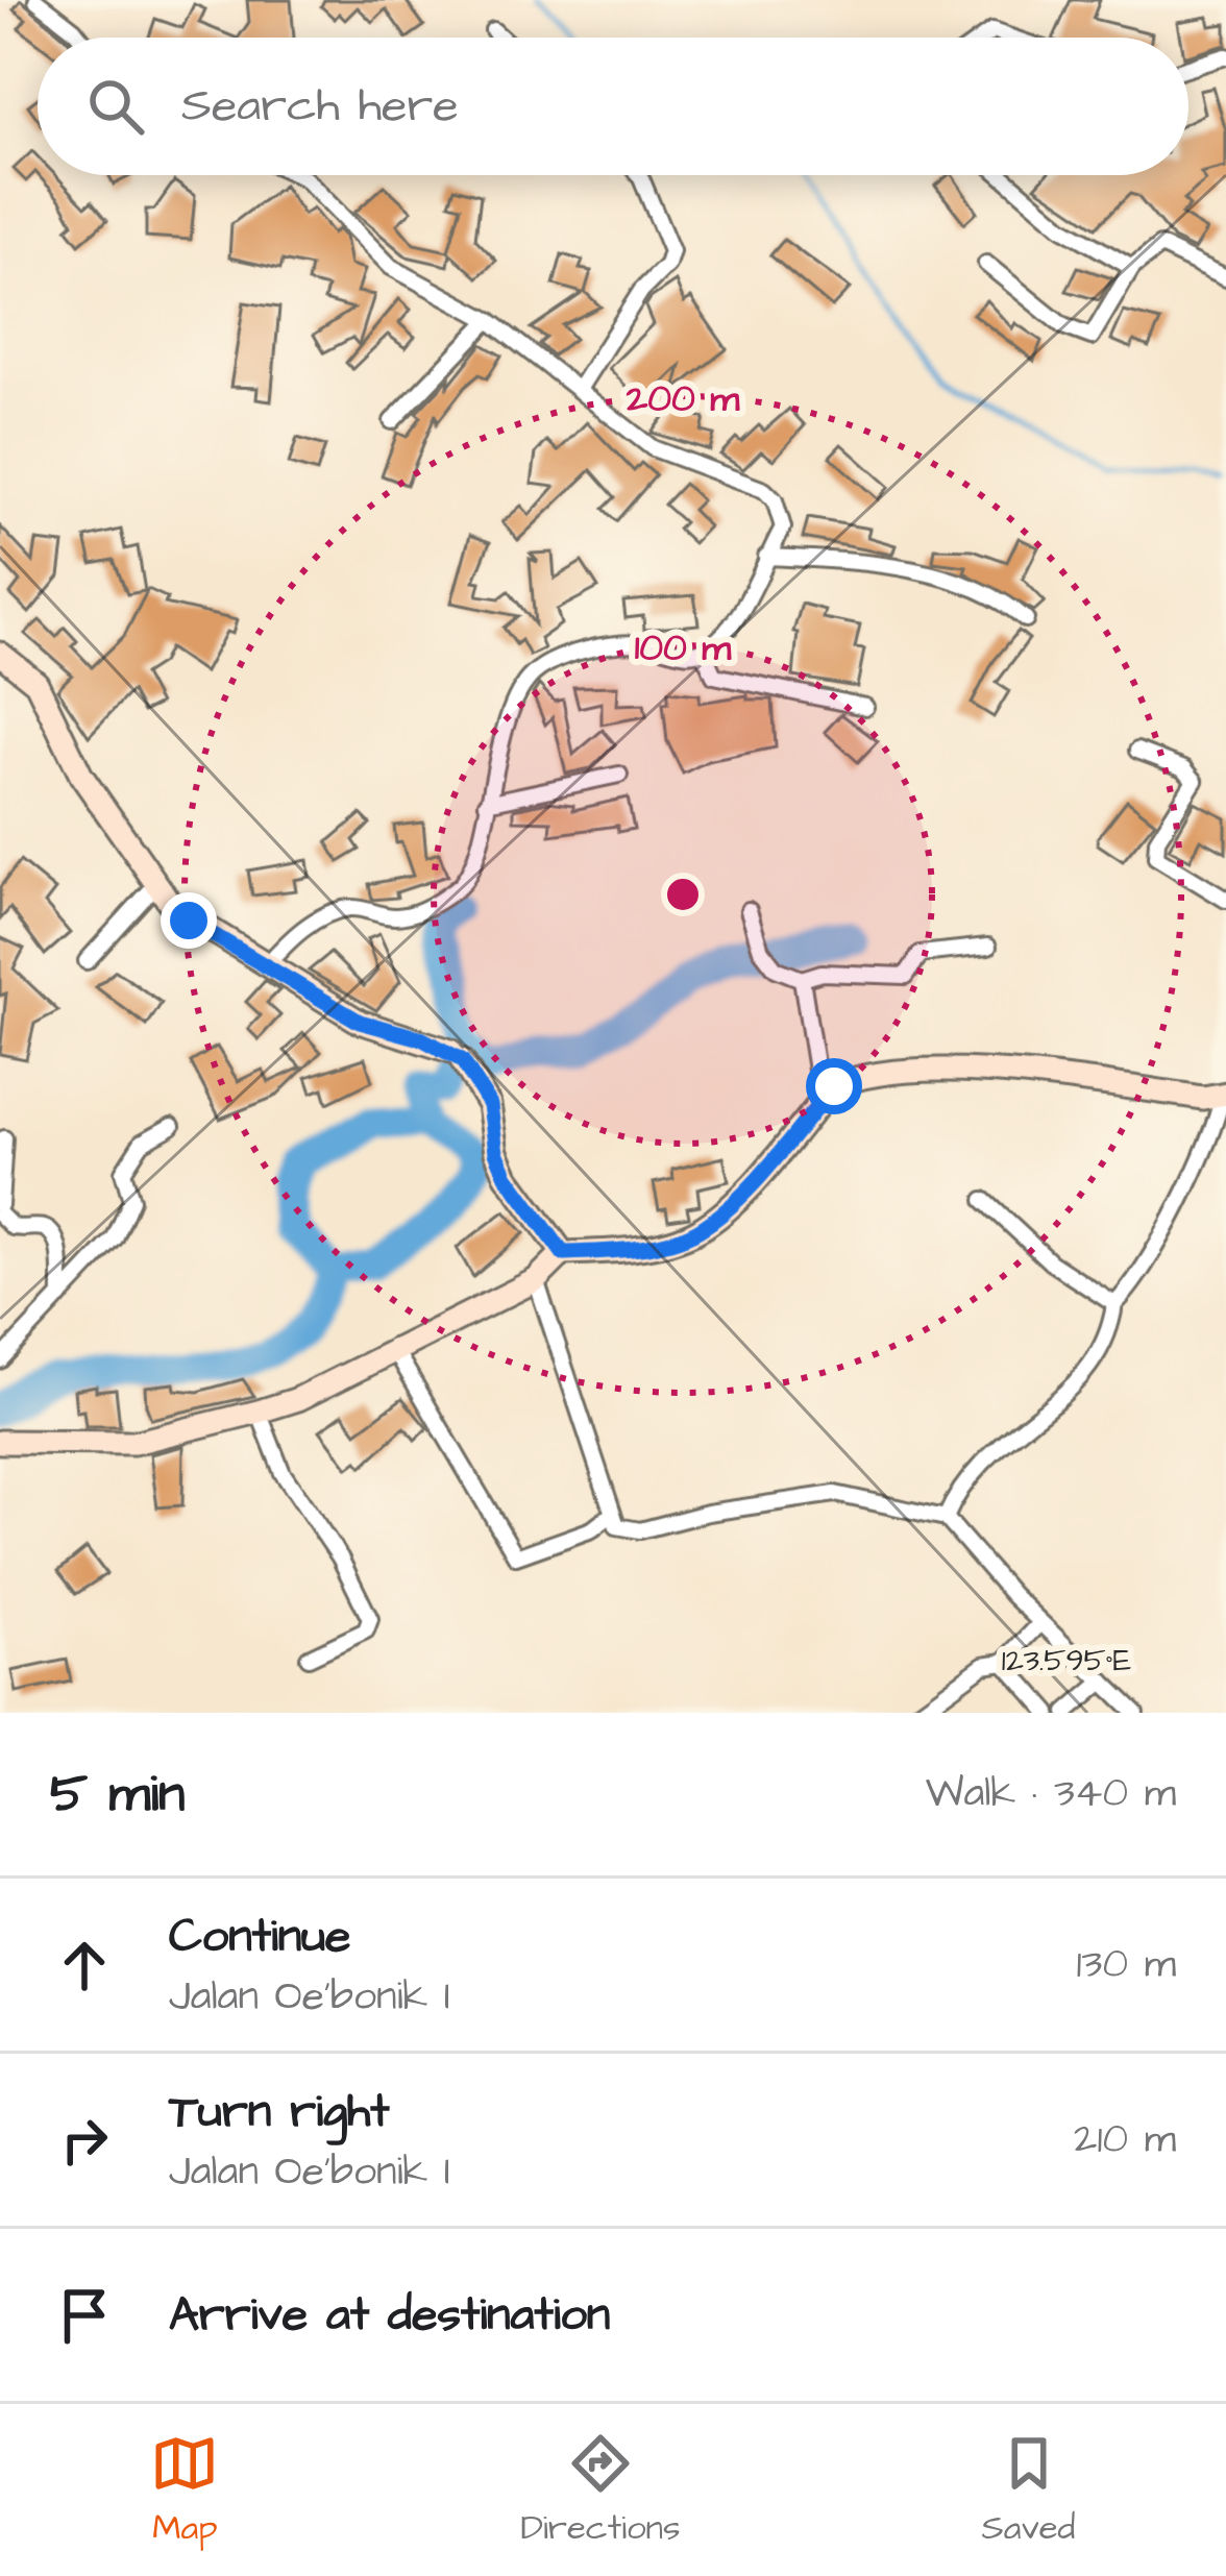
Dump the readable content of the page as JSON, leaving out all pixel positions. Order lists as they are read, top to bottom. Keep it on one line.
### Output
{"page":{"search":"Search here","heading":["5 min","Walk · 340 m"],"list":[["Continue","Jalan Oe'bonik I","130 m"],["Turn right","Jalan Oe'bonik I","210 m"],"Arrive at destination"],"nav":["Map","Directions","Saved"]},"coordinates":["123.595°E"],"rings":["200 m","100 m"]}
